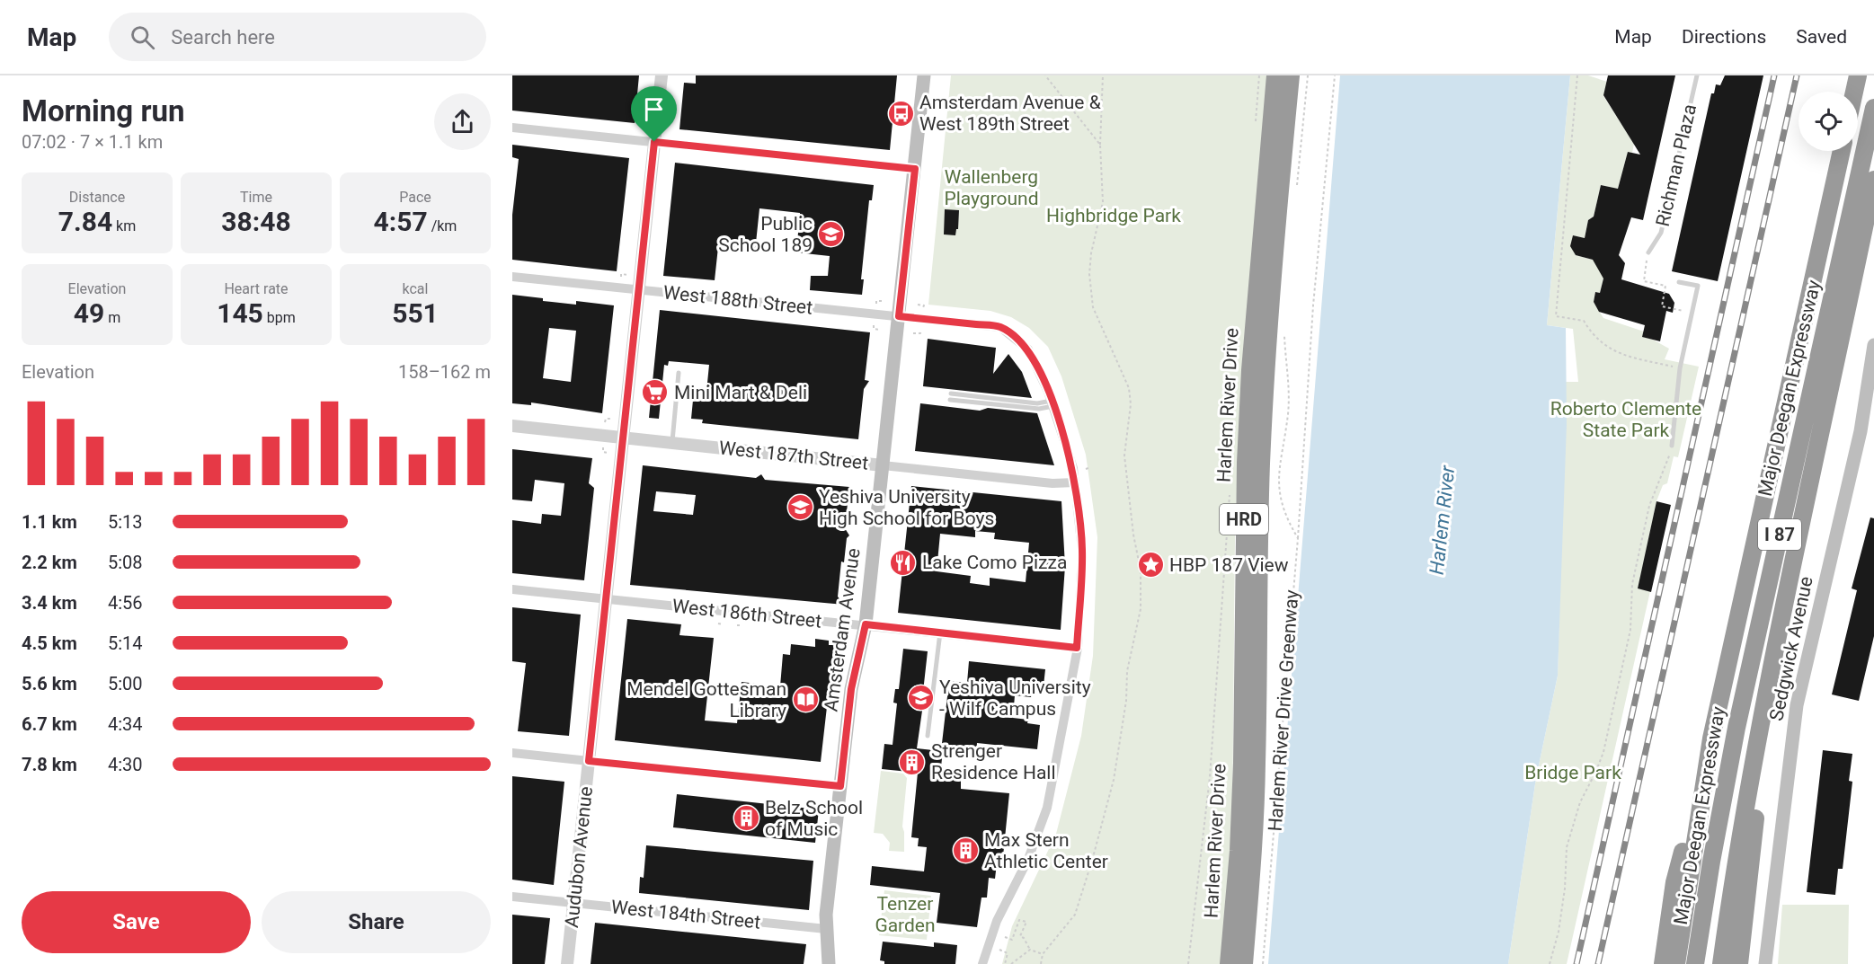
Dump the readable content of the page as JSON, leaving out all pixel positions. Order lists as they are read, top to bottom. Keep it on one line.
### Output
{"streets":{"highway":["Major Deegan Expressway","Harlem River Drive","HRD","I 87"],"main road":["Amsterdam Avenue","Sedgwick Avenue"],"street":["West 188th Street","West 187th Street","West 186th Street","Audubon Avenue","West 184th Street"],"lane":["Richman Plaza"],"path":["Harlem River Drive Greenway"]},"crossings":[["West 188th Street","West 187th Street"],["West 188th Street","West 186th Street"],["West 188th Street","Amsterdam Avenue"],["West 188th Street","Audubon Avenue"],["West 187th Street","Amsterdam Avenue"],["West 187th Street","Audubon Avenue"],["West 186th Street","Amsterdam Avenue"],["West 186th Street","Audubon Avenue"],["Amsterdam Avenue","West 184th Street"],["Audubon Avenue","West 184th Street"]],"water":["Harlem River"],"parks":["Wallenberg Playground","Highbridge Park","Roberto Clemente State Park","Bridge Park","Tenzer Garden"],"places":{"bus stop":["Amsterdam Avenue & West 189th Street"],"school or university":["Public School 189","Yeshiva University High School for Boys","Yeshiva University - Wilf Campus"],"supermarket":["Mini Mart & Deli"],"restaurant":["Lake Como Pizza"],"place":["HBP 187 View"],"library":["Mendel Gottesman Library"],"building":["Strenger Residence Hall","Belz School of Music","Max Stern Athletic Center"]},"page":{"header":"Map","search":"Search here","nav":["Map","Directions","Saved"],"heading":["Morning run","07:02 · 7 × 1.1 km"],"stats":[["Distance","7.84 km"],["Time","38:48"],["Pace","4:57 /km"],["Elevation","49 m"],["Heart rate","145 bpm"],["kcal","551"]],"chart":["Elevation","158–162 m"],"list":[{"name":"1.1 km","note":"5:13"},{"name":"2.2 km","note":"5:08"},{"name":"3.4 km","note":"4:56"},{"name":"4.5 km","note":"5:14"},{"name":"5.6 km","note":"5:00"},{"name":"6.7 km","note":"4:34"},{"name":"7.8 km","note":"4:30"}],"buttons":["Save","Share"]}}
